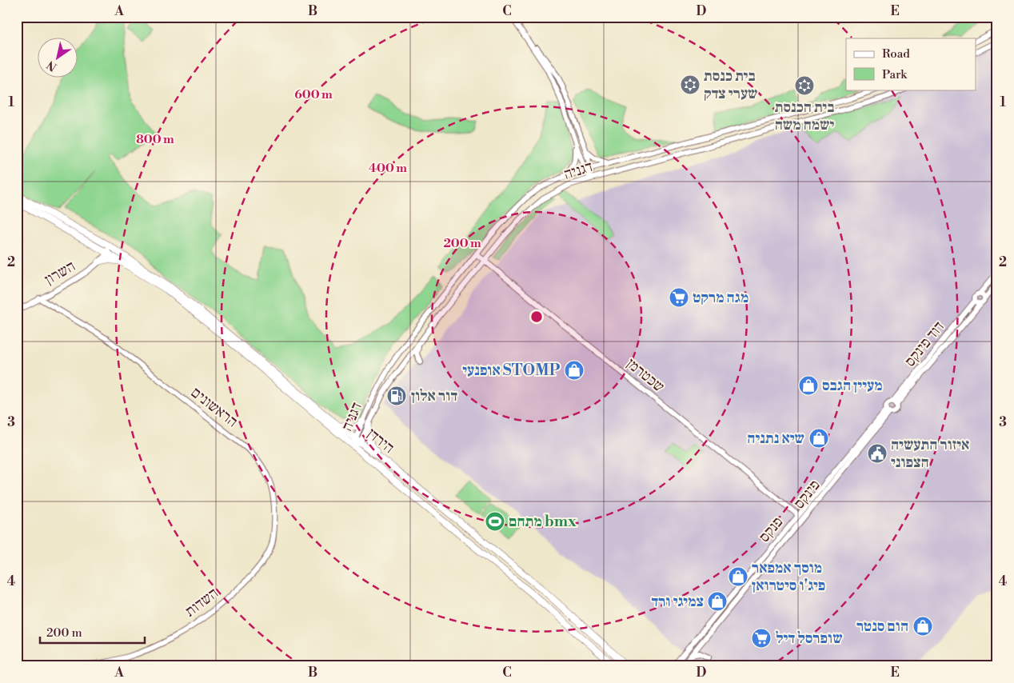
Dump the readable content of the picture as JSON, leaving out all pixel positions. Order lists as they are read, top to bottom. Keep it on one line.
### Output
{"streets":{"highway":["הירדן"],"street":["דגניה","השרון","דוד פינקס","שכטרמן","הראשונים","פינקס","פנקס","השדות"]},"crossings":[["דגניה","שכטרמן"],["דגניה","הירדן"],["השרון","הראשונים"],["השרון","הירדן"],["שכטרמן","פנקס"],["הראשונים","השדות"],["פינקס","פנקס"]],"places":{"synagogue":["בית כנסת שערי צדק","בית הכנסת ישמח משה"],"supermarket":["מגה מרקט","שופרסל דיל"],"shop":["אופנעי STOMP","מעיין הגבס","שיא נתניה","מוסך אמפאר פיג'ו סיטרואן","צמיגי ורד","הום סנטר"],"fuel station":["דור אלון"],"public building":["איזור התעשיה הצפוני"],"sports":["מתחם bmx"]},"legend":["Road","Park"],"scale_bar":"200 m","north":"bottom left","grid":{"columns":["A","B","C","D","E"],"rows":["1","2","3","4"]},"rings":["600 m","800 m","400 m","200 m"]}
